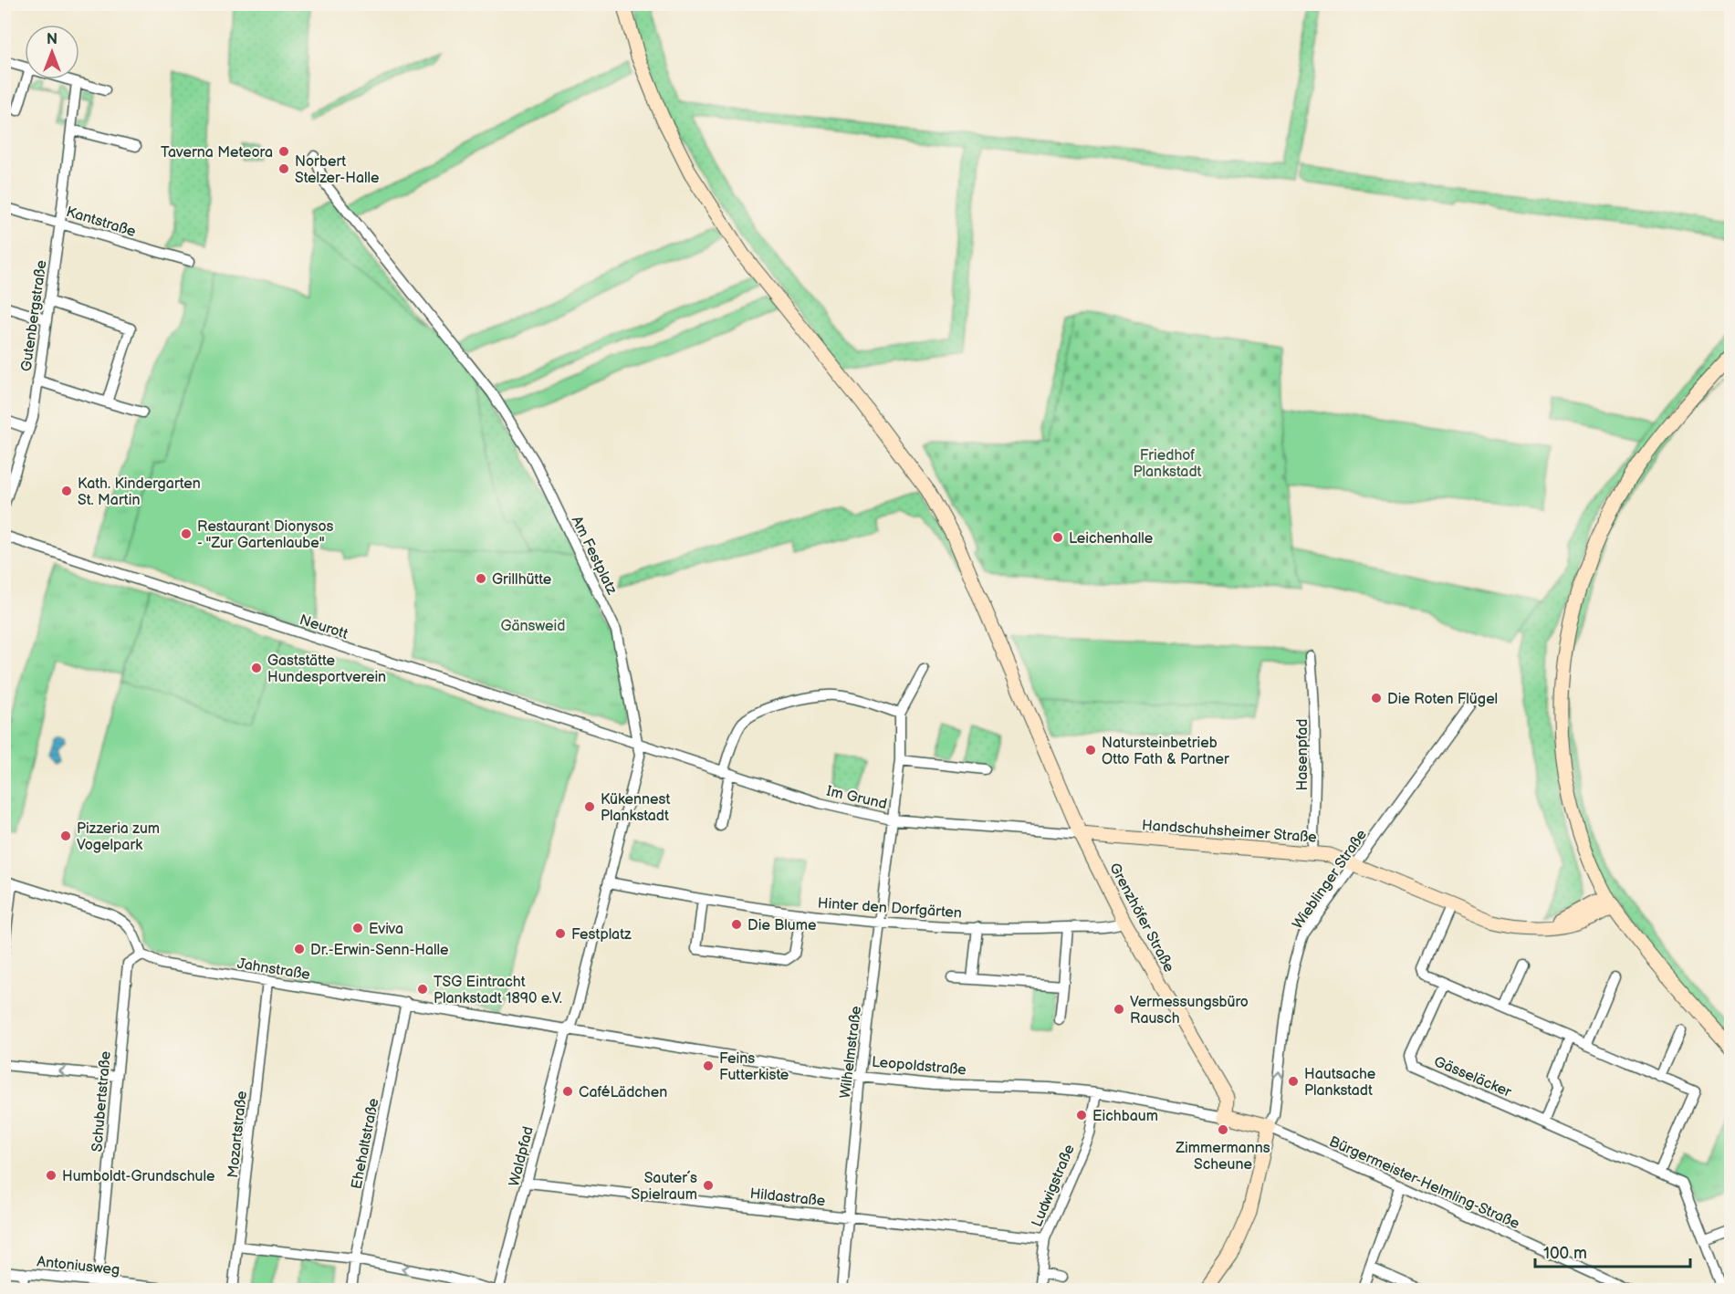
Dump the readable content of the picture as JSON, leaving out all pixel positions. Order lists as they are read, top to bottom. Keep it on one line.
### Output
{"streets":{"street":["Kantstraße","Gutenbergstraße","Am Festplatz","Neurott","Hasenpfad","Im Grund","Handschuhsheimer Straße","Wieblinger Straße","Hinter den Dorfgärten","Grenzhöfer Straße","Jahnstraße","Wilhelmstraße","Leopoldstraße","Gässeläcker","Schubertstraße","Mozartstraße","Ehehaltstraße","Waldpfad","Bürgermeister-Helmling-Straße","Ludwigstraße","Hildastraße","Antoniusweg"]},"crossings":[["Kantstraße","Gutenbergstraße"],["Am Festplatz","Neurott"],["Am Festplatz","Im Grund"],["Am Festplatz","Hinter den Dorfgärten"],["Am Festplatz","Jahnstraße"],["Am Festplatz","Leopoldstraße"],["Am Festplatz","Waldpfad"],["Neurott","Im Grund"],["Hasenpfad","Handschuhsheimer Straße"],["Im Grund","Handschuhsheimer Straße"],["Im Grund","Grenzhöfer Straße"],["Im Grund","Wilhelmstraße"],["Handschuhsheimer Straße","Wieblinger Straße"],["Handschuhsheimer Straße","Grenzhöfer Straße"],["Wieblinger Straße","Leopoldstraße"],["Wieblinger Straße","Bürgermeister-Helmling-Straße"],["Hinter den Dorfgärten","Grenzhöfer Straße"],["Hinter den Dorfgärten","Wilhelmstraße"],["Grenzhöfer Straße","Leopoldstraße"],["Jahnstraße","Leopoldstraße"],["Jahnstraße","Schubertstraße"],["Jahnstraße","Mozartstraße"],["Jahnstraße","Ehehaltstraße"],["Jahnstraße","Waldpfad"],["Wilhelmstraße","Leopoldstraße"],["Wilhelmstraße","Hildastraße"],["Leopoldstraße","Waldpfad"],["Leopoldstraße","Bürgermeister-Helmling-Straße"],["Leopoldstraße","Ludwigstraße"],["Schubertstraße","Antoniusweg"],["Ehehaltstraße","Waldpfad"],["Waldpfad","Hildastraße"],["Ludwigstraße","Hildastraße"]],"one_way":["Wieblinger Straße"],"parks":["Friedhof Plankstadt","Gänsweid"],"places":["Taverna Meteora","Norbert Stelzer-Halle","Kath. Kindergarten St. Martin","Restaurant Dionysos - \"Zur Gartenlaube\"","Leichenhalle","Grillhütte","Gaststätte Hundesportverein","Die Roten Flügel","Natursteinbetrieb Otto Fath & Partner","Kükennest Plankstadt","Pizzeria zum Vogelpark","Die Blume","Eviva","Festplatz","Dr.-Erwin-Senn-Halle","TSG Eintracht Plankstadt 1890 e.V.","Vermessungsbüro Rausch","Feins Futterkiste","Hautsache Plankstadt","CaféLädchen","Eichbaum","Zimmermanns Scheune","Humboldt-Grundschule","Sauter´s Spielraum"],"scale_bar":"100 m","north":"top"}
